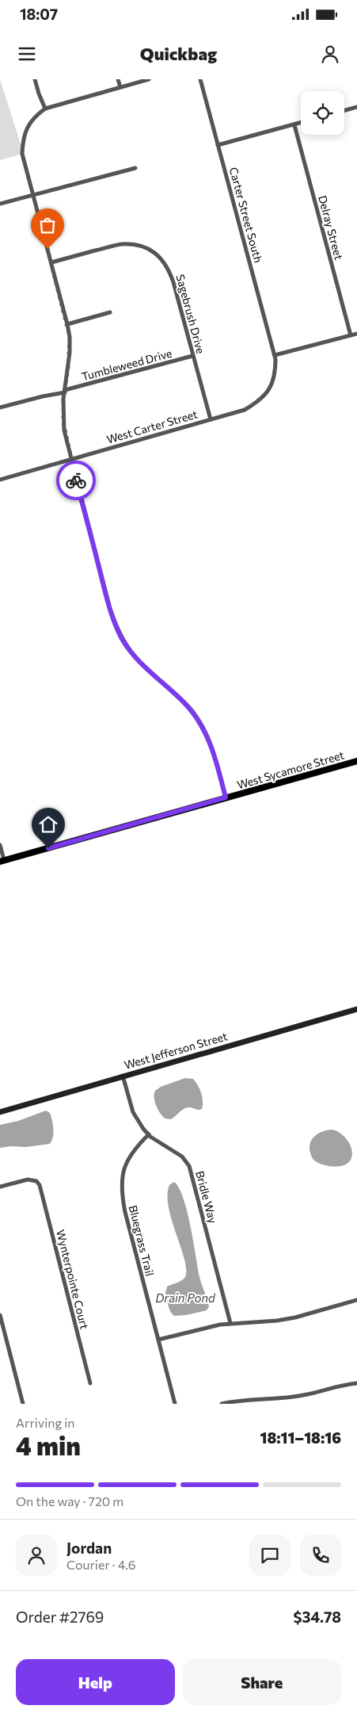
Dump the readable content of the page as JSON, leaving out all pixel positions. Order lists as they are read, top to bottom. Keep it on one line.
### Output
{"streets":{"main road":["West Sycamore Street"],"street":["Carter Street South","Delray Street","Sagebrush Drive","Tumbleweed Drive","West Carter Street","West Jefferson Street","Bridle Way","Bluegrass Trail","Wynterpointe Court"]},"crossings":[["Carter Street South","West Carter Street"],["Sagebrush Drive","Tumbleweed Drive"],["Sagebrush Drive","West Carter Street"],["West Jefferson Street","Bridle Way"],["Bridle Way","Bluegrass Trail"]],"water":["Drain Pond"],"page":{"status":"18:07","header":"Quickbag","heading":["4 min","Arriving in","18:11–18:16"],"panel":["Jordan","Courier · 4.6","Order #2769","$34.78"],"bar":"On the way · 720 m","buttons":["Help","Share"]}}
